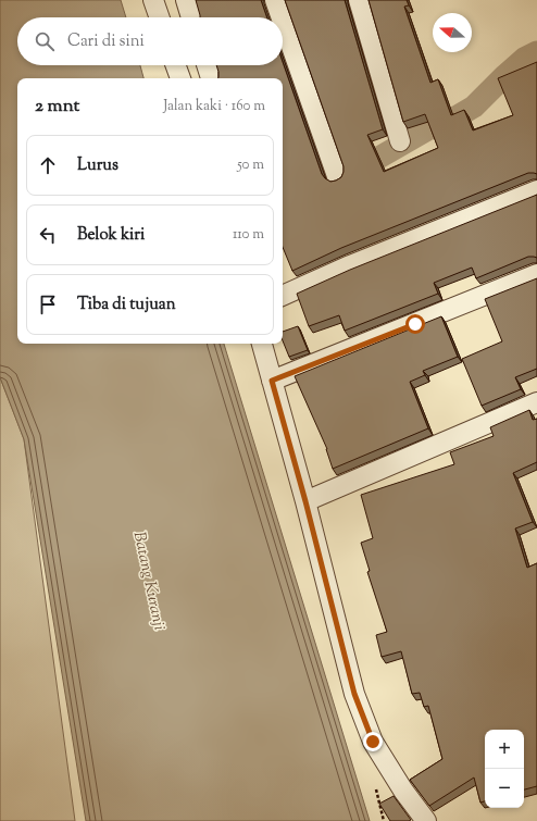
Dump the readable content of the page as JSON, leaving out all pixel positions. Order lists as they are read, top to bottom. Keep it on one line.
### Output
{"water":["Batang Kuranji"],"north":"left","page":{"search":"Cari di sini","heading":["2 mnt","Jalan kaki · 160 m"],"list":[["Lurus","50 m"],["Belok kiri","110 m"],"Tiba di tujuan"],"map_buttons":["+","−"]}}
